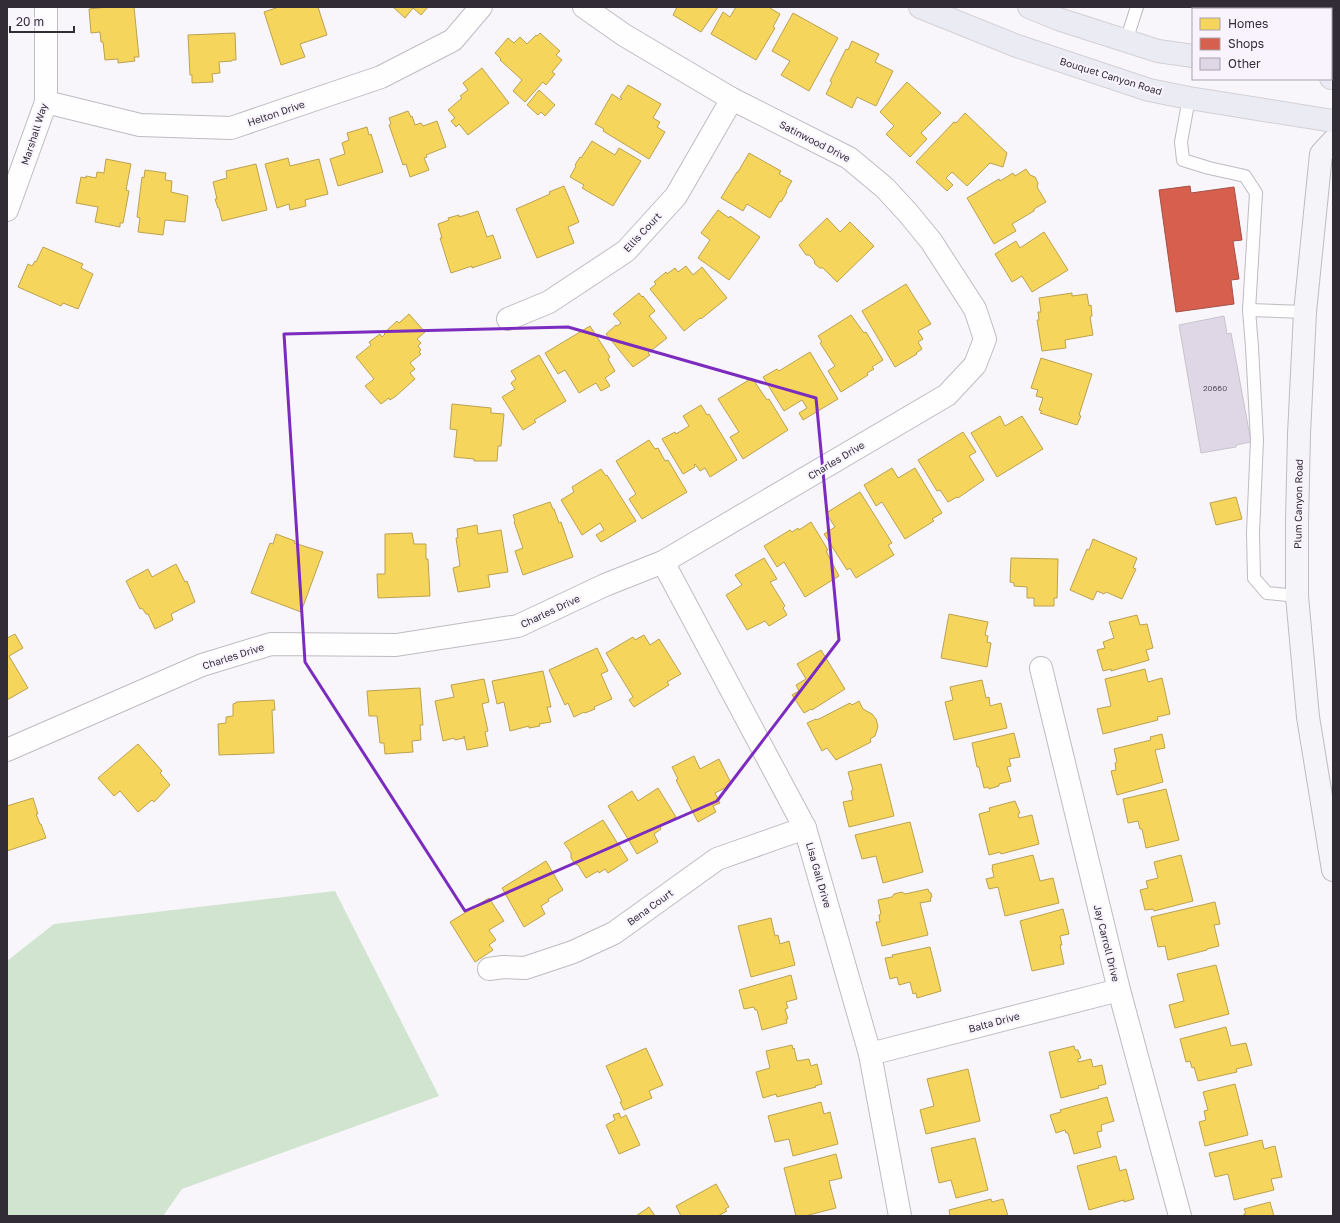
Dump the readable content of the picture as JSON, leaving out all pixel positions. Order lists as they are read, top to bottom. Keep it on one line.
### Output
{"streets":{"main road":["Bouquet Canyon Road","Plum Canyon Road"],"street":["Helton Drive","Marshall Way","Satinwood Drive","Ellis Court","Charles Drive","Lisa Gail Drive","Bena Court","Jay Carroll Drive","Balta Drive"]},"crossings":[["Helton Drive","Marshall Way"],["Satinwood Drive","Ellis Court"],["Satinwood Drive","Charles Drive"],["Charles Drive","Lisa Gail Drive"],["Lisa Gail Drive","Bena Court"],["Lisa Gail Drive","Balta Drive"],["Jay Carroll Drive","Balta Drive"]],"house_numbers":["20660"],"legend":["Homes","Shops","Other"],"scale_bar":"20 m"}
